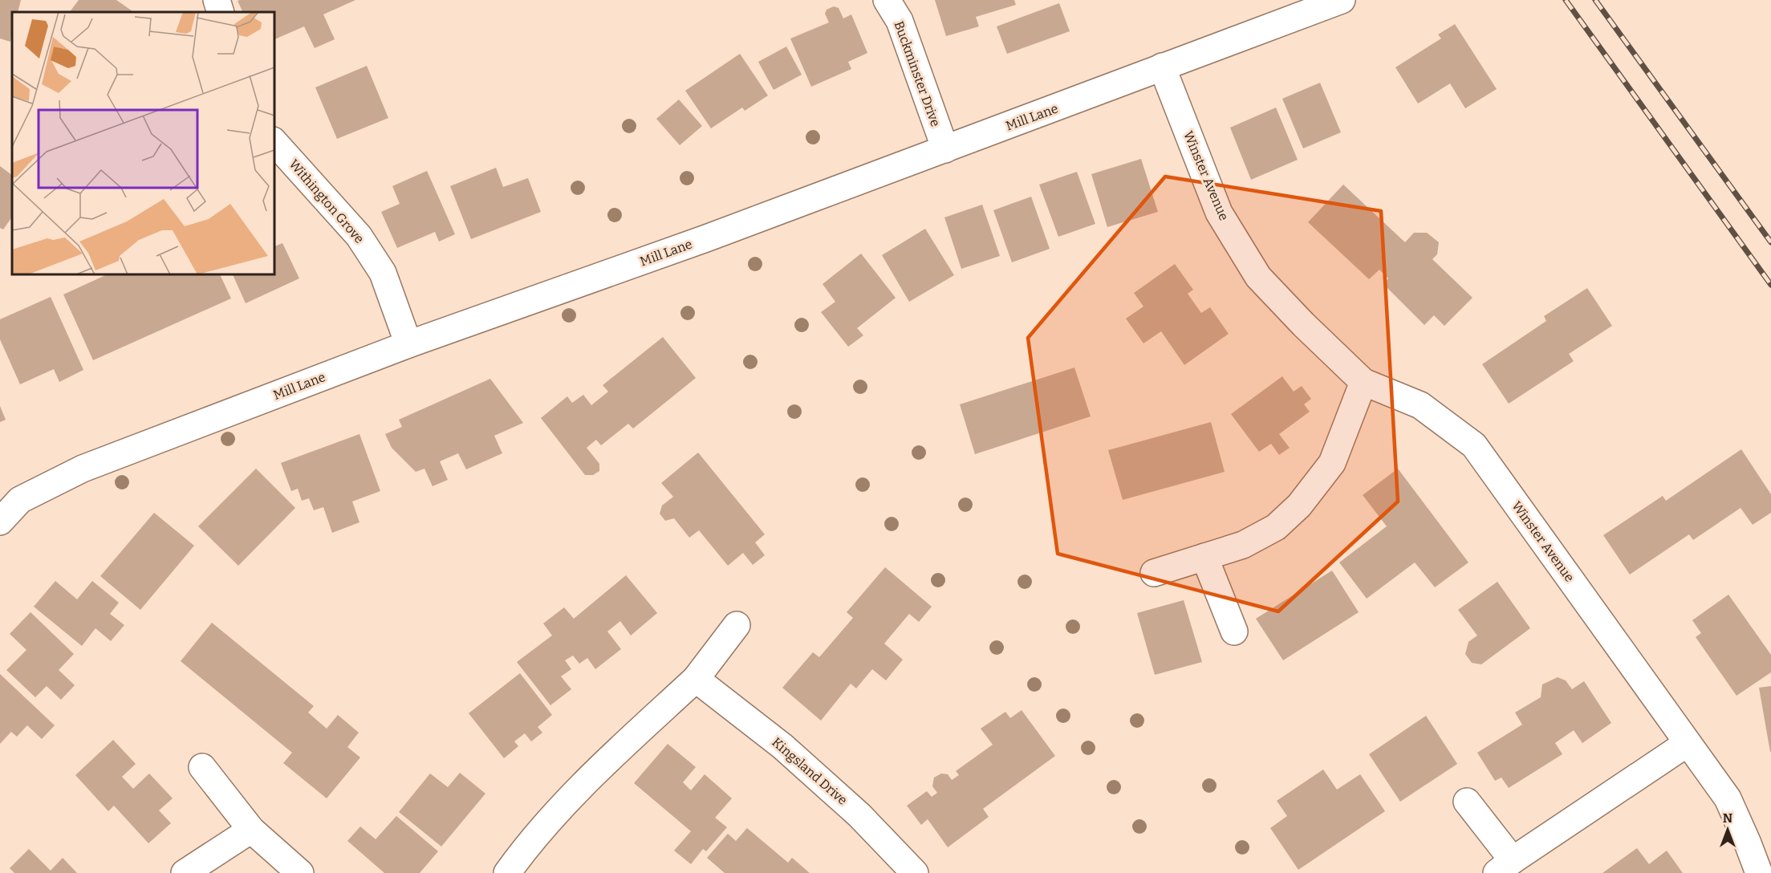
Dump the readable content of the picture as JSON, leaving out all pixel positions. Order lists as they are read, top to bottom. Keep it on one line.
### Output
{"streets":{"street":["Buckminster Drive","Mill Lane","Winster Avenue","Withington Grove","Kingsland Drive"]},"crossings":[["Buckminster Drive","Mill Lane"],["Mill Lane","Winster Avenue"],["Mill Lane","Withington Grove"]],"north":"top"}
